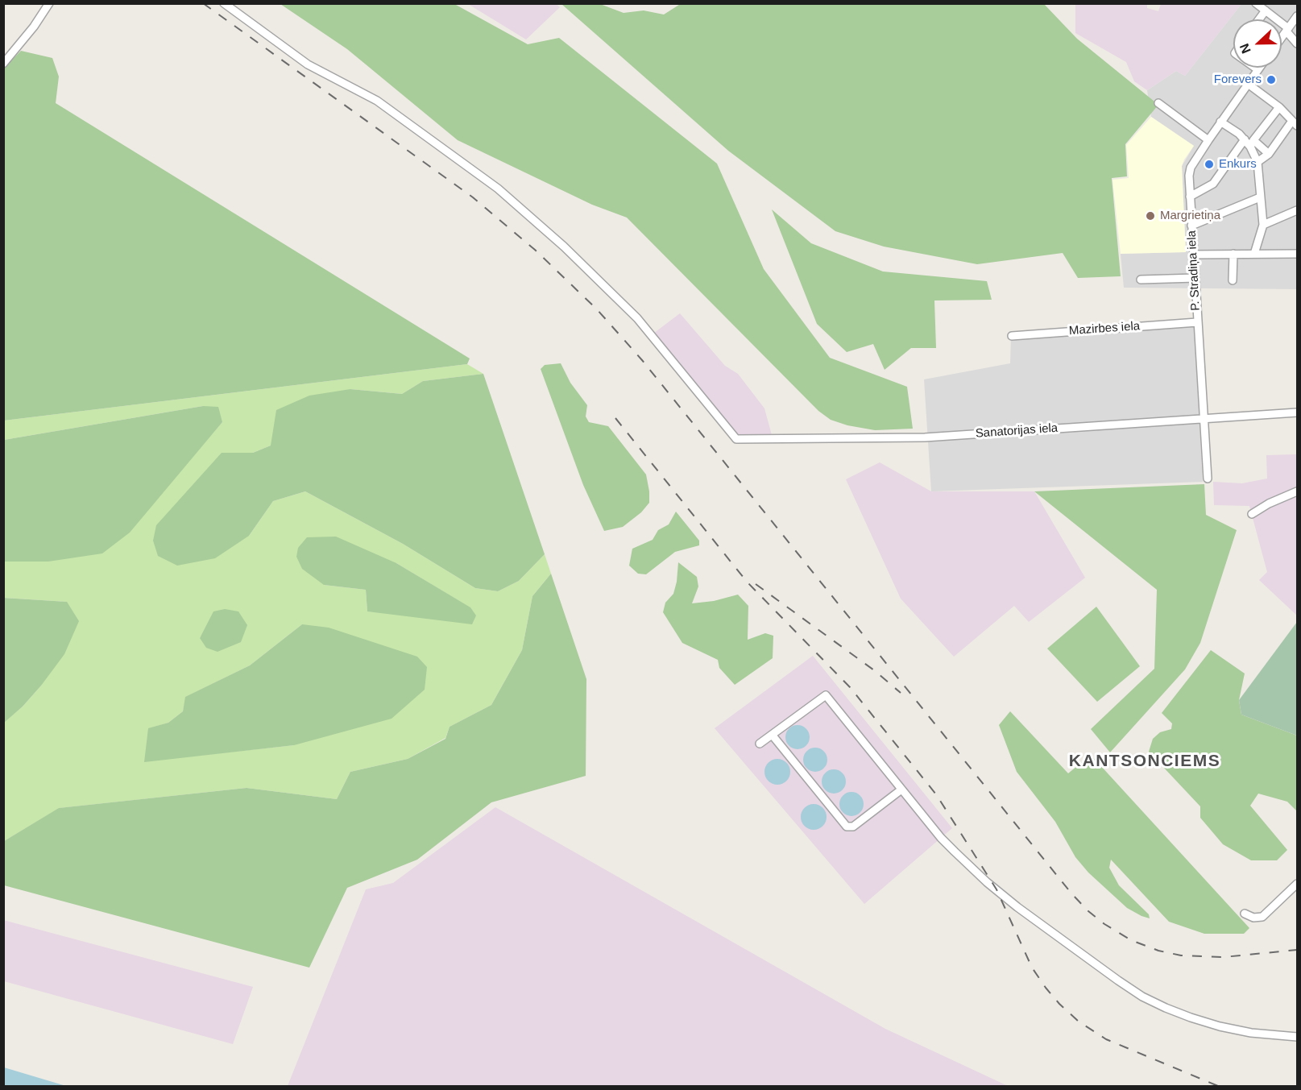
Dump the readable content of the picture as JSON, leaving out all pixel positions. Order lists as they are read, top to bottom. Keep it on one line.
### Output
{"streets":{"street":["P. Stradiņa iela","Mazirbes iela","Sanatorijas iela"]},"crossings":[["P. Stradiņa iela","Mazirbes iela"],["P. Stradiņa iela","Sanatorijas iela"]],"districts":["KANTSONCIEMS"],"places":["Forevers","Enkurs","Margrietiņa"],"north":"left"}
